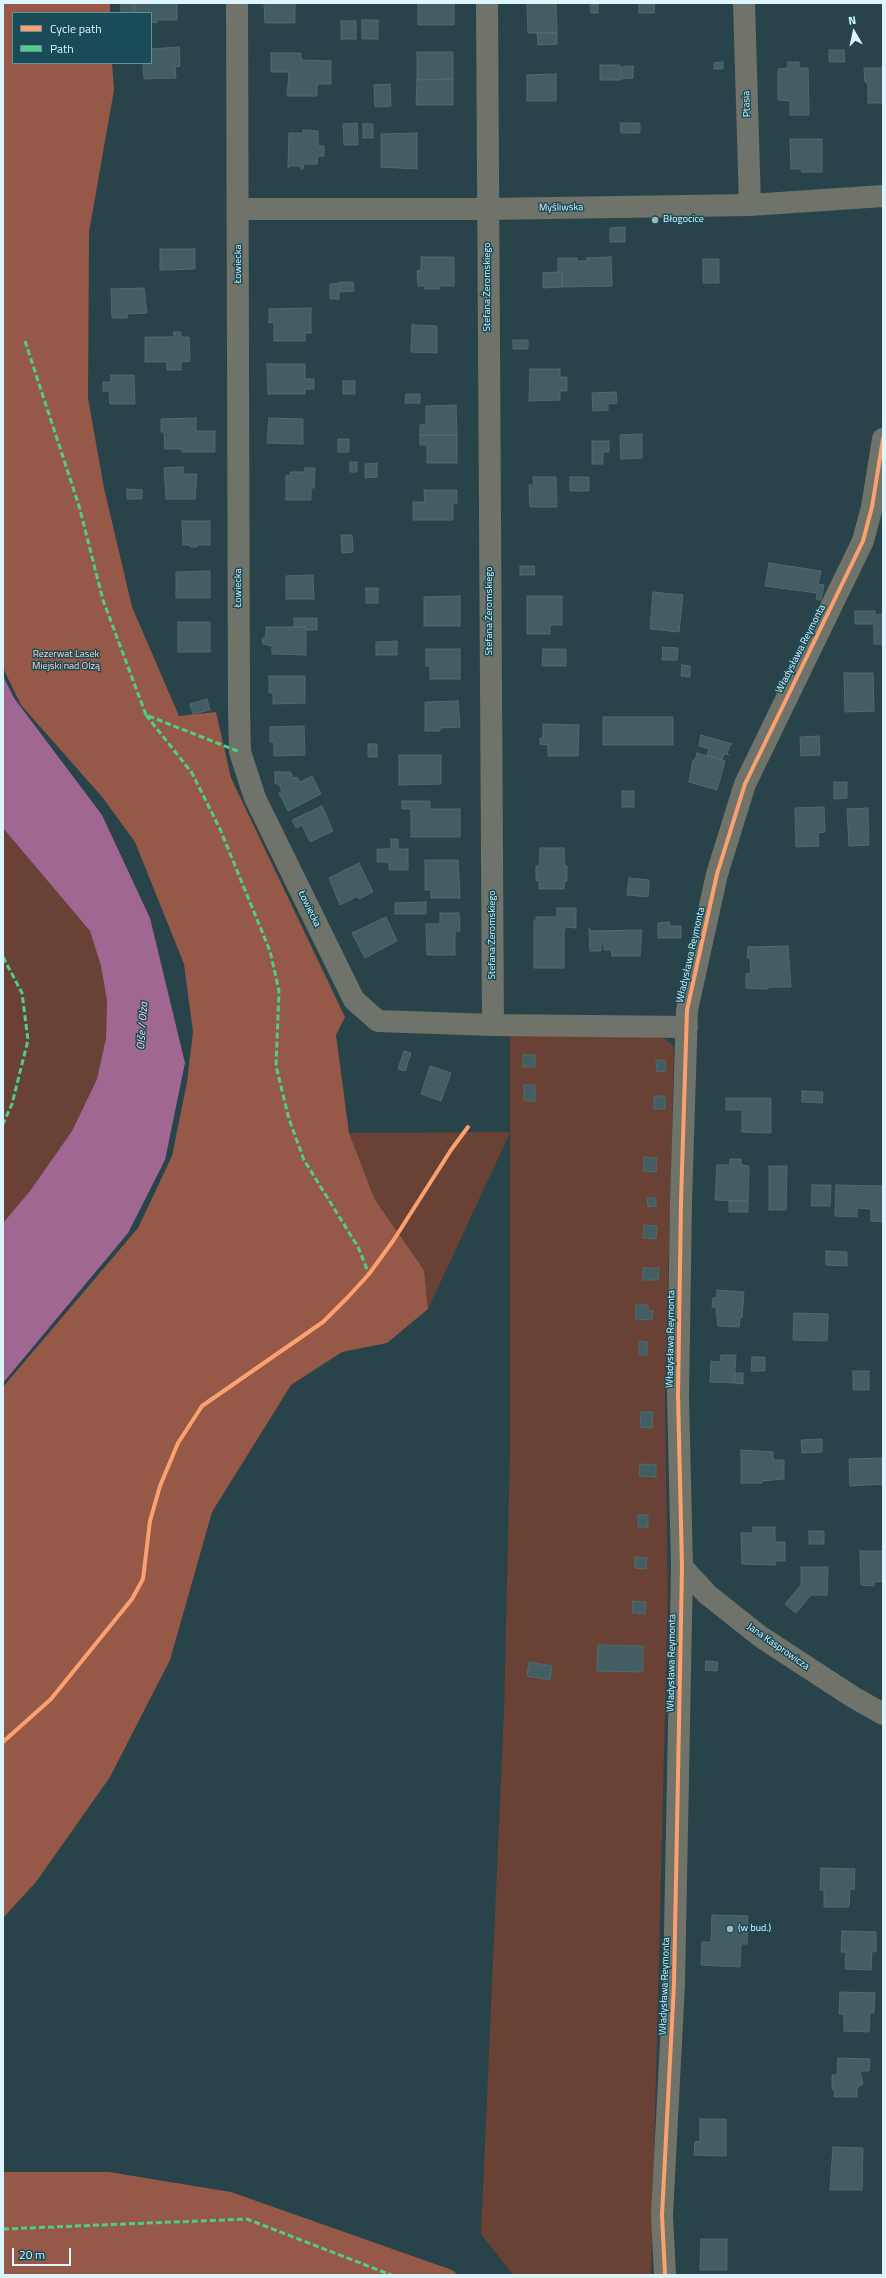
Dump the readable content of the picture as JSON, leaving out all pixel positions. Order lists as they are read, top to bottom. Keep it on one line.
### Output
{"streets":{"street":["Ptasia","Myśliwska","Łowiecka","Stefana Żeromskiego","Władysława Reymonta","Jana Kasprowicza"]},"crossings":[["Ptasia","Myśliwska"],["Myśliwska","Łowiecka"],["Myśliwska","Stefana Żeromskiego"],["Łowiecka","Stefana Żeromskiego"],["Władysława Reymonta","Jana Kasprowicza"]],"water":["Olše / Olza"],"parks":["Rezerwat Lasek Miejski nad Olzą"],"places":["Błogocice","(w bud.)"],"legend":["Cycle path","Path"],"scale_bar":"20 m","north":"top"}
